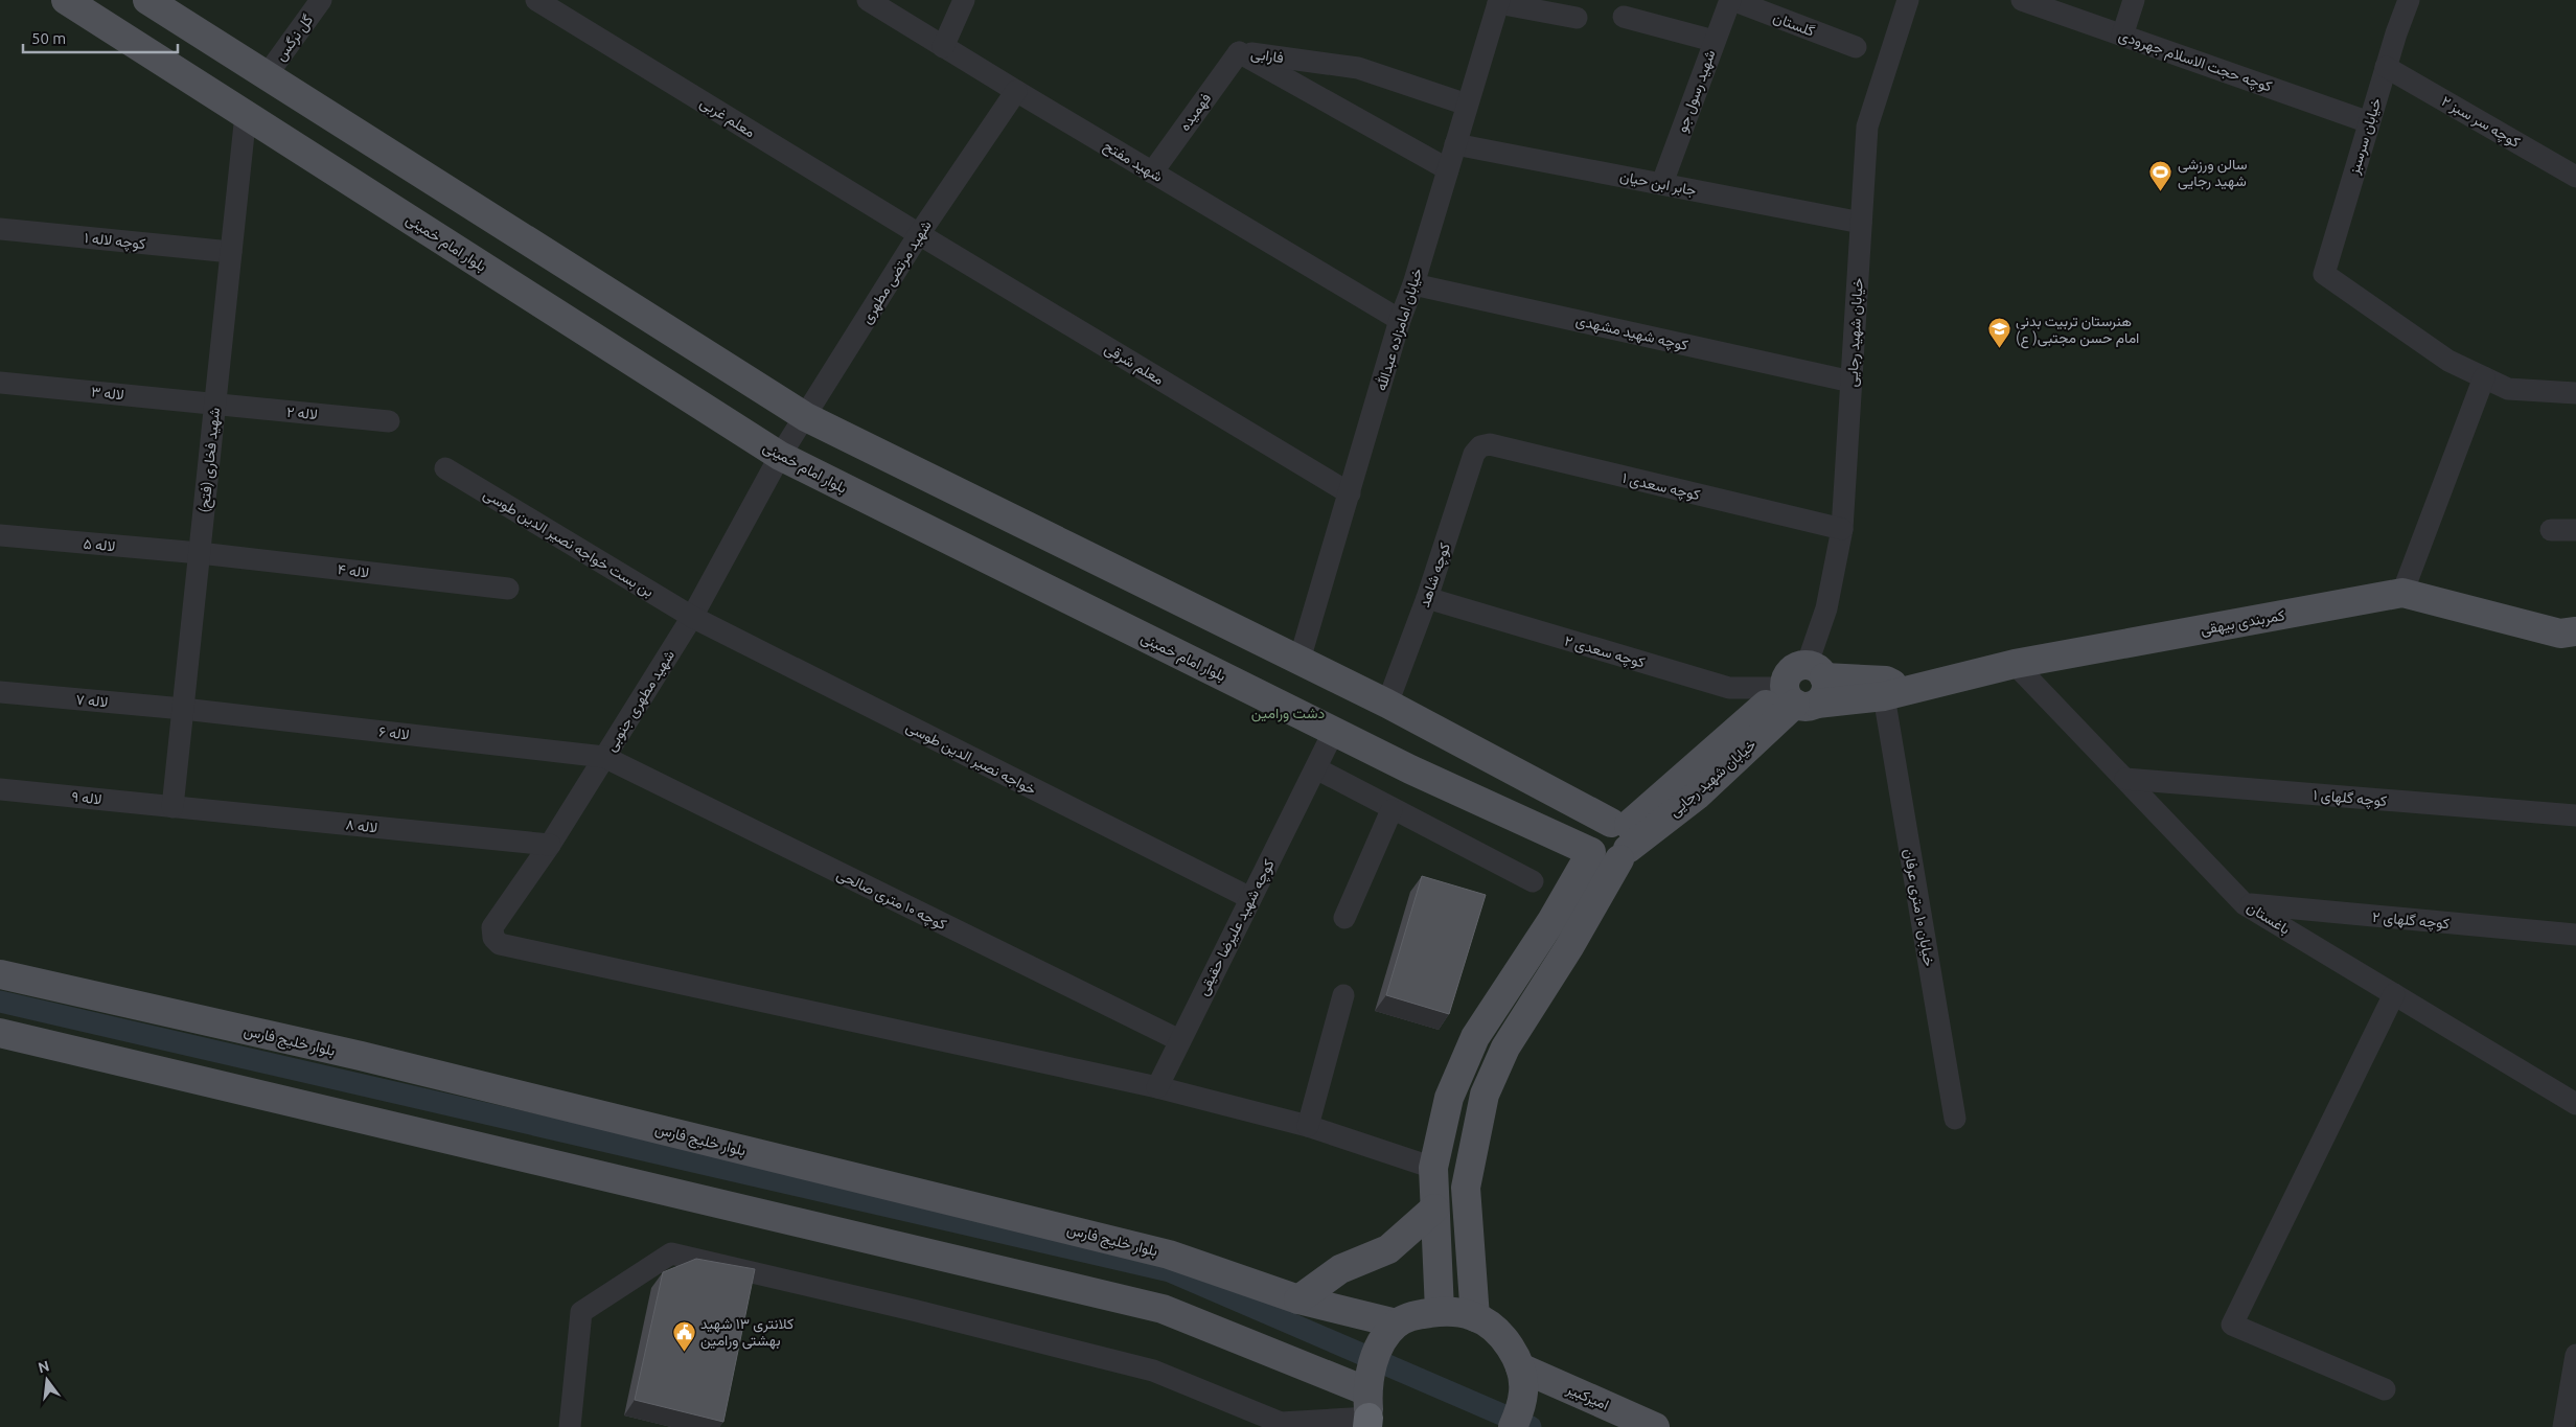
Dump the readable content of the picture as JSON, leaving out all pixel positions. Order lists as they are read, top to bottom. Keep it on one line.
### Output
{"streets":{"main road":["بلوار امام خمینی","خیابان شهید رجایی","کمربندی بیهقی","بلوار خلیج فارس","امیرکبیر"],"street":["گلستان","گل نرگس","فارابی","کوچه حجت الاسلام جهرودی","شهید رسول جو","فهمیده","معلم غربی","کوچه سر سبز ۲","خیابان سرسبز","شهید مفتح","جابر ابن حیان","کوچه لاله ۱","شهید مرتضی مطهری","خیابان امامزاده عبدالله","کوچه شهید مشهدی","معلم شرقی","لاله ۳","لاله ۲","شهید فخاری (فتح)","کوچه سعدی ۱","بن بست خواجه نصیر الدین طوسی","لاله ۵","لاله ۴","کوچه شاهد","کوچه سعدی ۲","لاله ۷","شهید مطهری جنوبی","لاله ۶","خواجه نصیر الدین طوسی","لاله ۹","کوچه گلهای ۱","لاله ۸","کوچه ۱۰ متری صالحی","خیابان ۱۰ متری عرفان","باغستان","کوچه گلهای ۲","کوچه شهید علیرضا حقیقی"]},"crossings":[["گلستان","شهید رسول جو"],["فارابی","فهمیده"],["فارابی","خیابان امامزاده عبدالله"],["کوچه حجت الاسلام جهرودی","خیابان سرسبز"],["شهید رسول جو","جابر ابن حیان"],["فهمیده","شهید مفتح"],["معلم غربی","شهید مرتضی مطهری"],["معلم غربی","معلم شرقی"],["کوچه سر سبز ۲","خیابان سرسبز"],["شهید مفتح","شهید مرتضی مطهری"],["شهید مفتح","خیابان امامزاده عبدالله"],["جابر ابن حیان","خیابان امامزاده عبدالله"],["جابر ابن حیان","خیابان شهید رجایی"],["کوچه لاله ۱","شهید فخاری (فتح)"],["بلوار امام خمینی","شهید مرتضی مطهری"],["بلوار امام خمینی","خیابان شهید رجایی"],["بلوار امام خمینی","شهید فخاری (فتح)"],["بلوار امام خمینی","شهید مطهری جنوبی"],["بلوار امام خمینی","کوچه شهید علیرضا حقیقی"],["شهید مرتضی مطهری","معلم شرقی"],["شهید مرتضی مطهری","شهید مطهری جنوبی"],["خیابان امامزاده عبدالله","کوچه شهید مشهدی"],["خیابان امامزاده عبدالله","معلم شرقی"],["کوچه شهید مشهدی","خیابان شهید رجایی"],["خیابان شهید رجایی","کوچه سعدی ۱"],["خیابان شهید رجایی","کوچه سعدی ۲"],["لاله ۳","لاله ۲"],["لاله ۳","شهید فخاری (فتح)"],["لاله ۲","شهید فخاری (فتح)"],["شهید فخاری (فتح)","لاله ۵"],["شهید فخاری (فتح)","لاله ۴"],["شهید فخاری (فتح)","لاله ۷"],["شهید فخاری (فتح)","لاله ۶"],["شهید فخاری (فتح)","لاله ۹"],["شهید فخاری (فتح)","لاله ۸"],["کوچه سعدی ۱","کوچه شاهد"],["بن بست خواجه نصیر الدین طوسی","شهید مطهری جنوبی"],["بن بست خواجه نصیر الدین طوسی","خواجه نصیر الدین طوسی"],["لاله ۵","لاله ۴"],["کوچه شاهد","کوچه سعدی ۲"],["کمربندی بیهقی","خیابان ۱۰ متری عرفان"],["کمربندی بیهقی","باغستان"],["لاله ۷","لاله ۶"],["شهید مطهری جنوبی","لاله ۶"],["شهید مطهری جنوبی","خواجه نصیر الدین طوسی"],["شهید مطهری جنوبی","لاله ۸"],["شهید مطهری جنوبی","کوچه ۱۰ متری صالحی"],["شهید مطهری جنوبی","کوچه شهید علیرضا حقیقی"],["لاله ۶","کوچه ۱۰ متری صالحی"],["خواجه نصیر الدین طوسی","کوچه شهید علیرضا حقیقی"],["لاله ۹","لاله ۸"],["کوچه گلهای ۱","باغستان"],["کوچه ۱۰ متری صالحی","کوچه شهید علیرضا حقیقی"],["باغستان","کوچه گلهای ۲"]],"parks":["دشت ورامین"],"places":{"sports":["سالن ورزشی شهید رجایی"],"school or university":["هنرستان تربیت بدنی امام حسن مجتبی( ع)"],"public building":["کلانتری ۱۳ شهید بهشتی ورامین"]},"scale_bar":"50 m","north":"top"}
